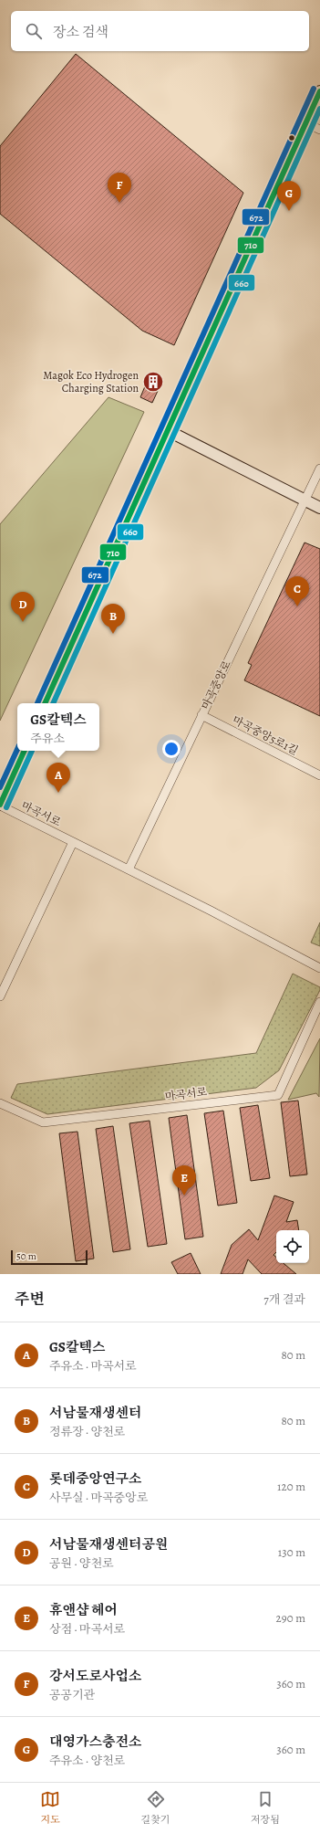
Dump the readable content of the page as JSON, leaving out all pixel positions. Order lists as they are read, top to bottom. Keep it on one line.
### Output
{"streets":{"street":["마곡중앙로","마곡중앙5로1길","마곡서로"]},"crossings":[["마곡중앙로","마곡중앙5로1길"],["마곡중앙로","마곡서로"]],"places":{"building":["Magok Eco Hydrogen Charging Station"]},"lines":["transit line 672","transit line 710","transit line 660"],"scale_bar":"50 m","page":{"search":"장소 검색","pins":["F","G","C","D","B","A","E"],"popup":["GS칼텍스","주유소"],"scale":"50 m","heading":["주변","7개 결과"],"list":[{"mark":"A","name":"GS칼텍스","note":"주유소 · 마곡서로","value":"80 m"},{"mark":"B","name":"서남물재생센터","note":"정류장 · 양천로","value":"80 m"},{"mark":"C","name":"롯데중앙연구소","note":"사무실 · 마곡중앙로","value":"120 m"},{"mark":"D","name":"서남물재생센터공원","note":"공원 · 양천로","value":"130 m"},{"mark":"E","name":"휴앤샵 헤어","note":"상점 · 마곡서로","value":"290 m"},{"mark":"F","name":"강서도로사업소","note":"공공기관","value":"360 m"},{"mark":"G","name":"대영가스충전소","note":"주유소 · 양천로","value":"360 m"}],"nav":["지도","길찾기","저장됨"]}}
